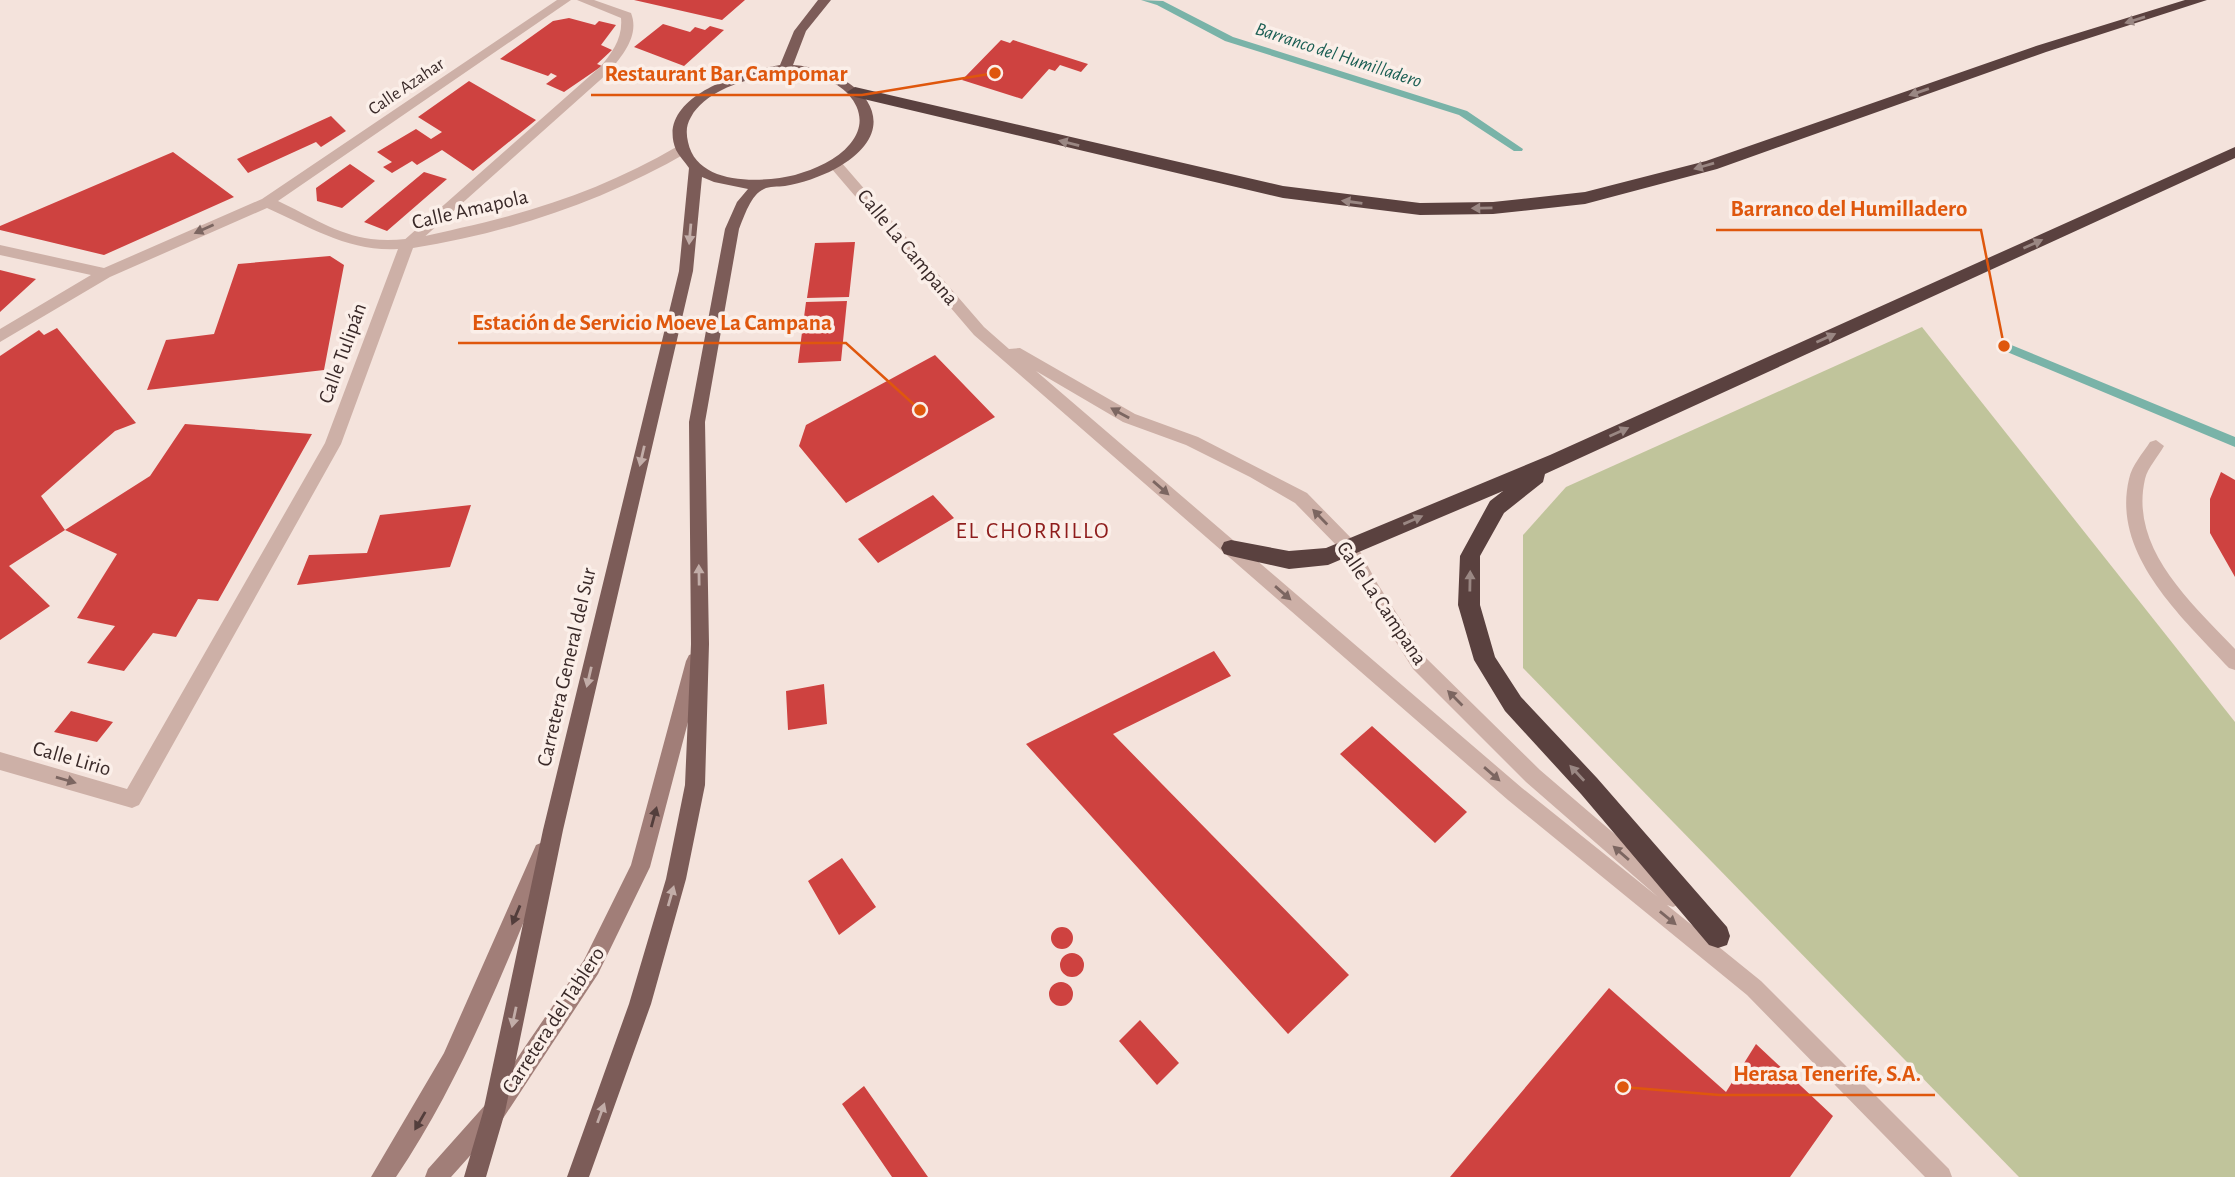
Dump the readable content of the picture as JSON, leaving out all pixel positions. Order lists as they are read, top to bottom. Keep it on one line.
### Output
{"streets":{"main road":["Carretera General del Sur","Carretera del Tablero"],"street":["Calle Azahar","Calle Amapola","Calle La Campana","Calle Tulipán","Calle Lirio"]},"crossings":[["Calle Azahar","Calle Amapola"],["Calle Amapola","Calle La Campana"],["Calle Amapola","Calle Tulipán"],["Calle Amapola","Carretera General del Sur"],["Calle La Campana","Carretera General del Sur"],["Calle Tulipán","Calle Lirio"],["Carretera General del Sur","Carretera del Tablero"]],"one_way":["Calle Lirio"],"districts":["EL CHORRILLO"],"water":["Barranco del Humilladero"],"places":["Restaurant Bar Campomar","Barranco del Humilladero","Estación de Servicio Moeve La Campana","Herasa Tenerife, S.A."]}
